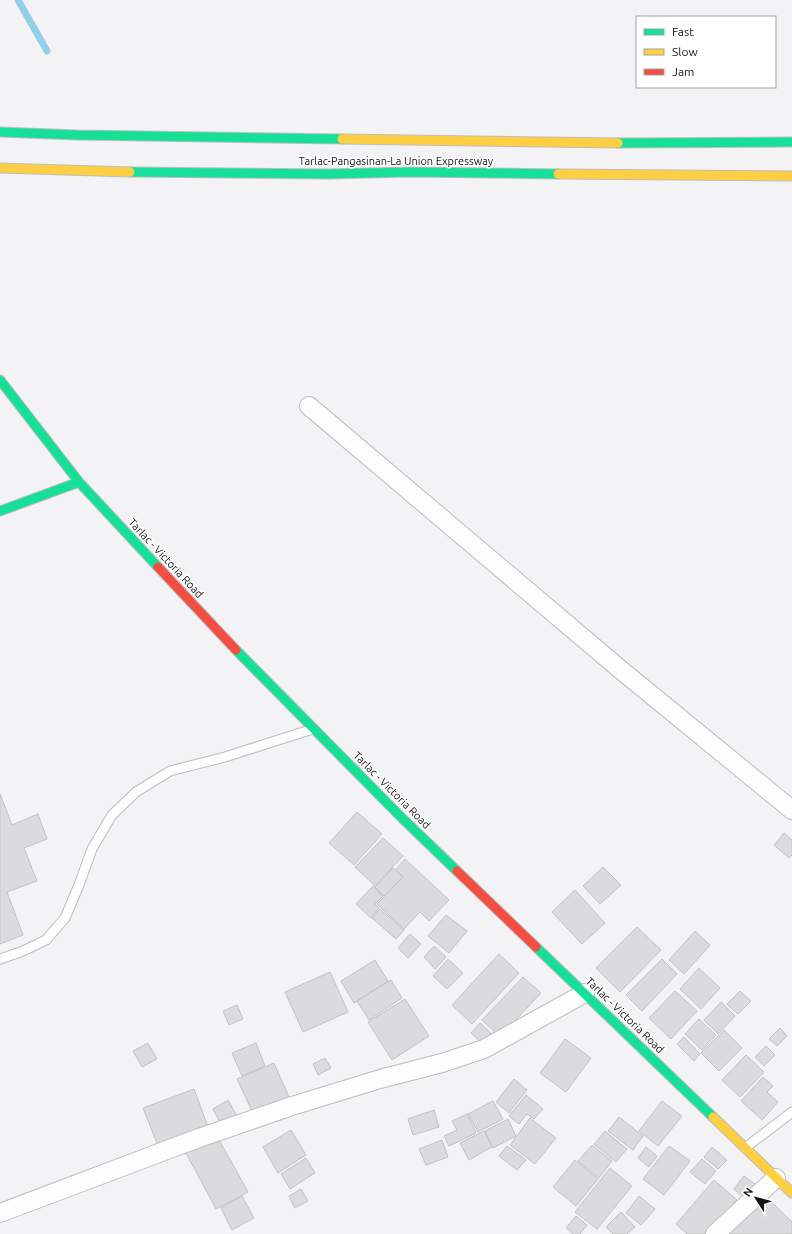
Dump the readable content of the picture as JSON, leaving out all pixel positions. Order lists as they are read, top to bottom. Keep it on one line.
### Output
{"streets":{"main road":["Tarlac-Pangasinan-La Union Expressway","Tarlac - Victoria Road"]},"legend":["Fast","Slow","Jam"],"north":"top left"}
